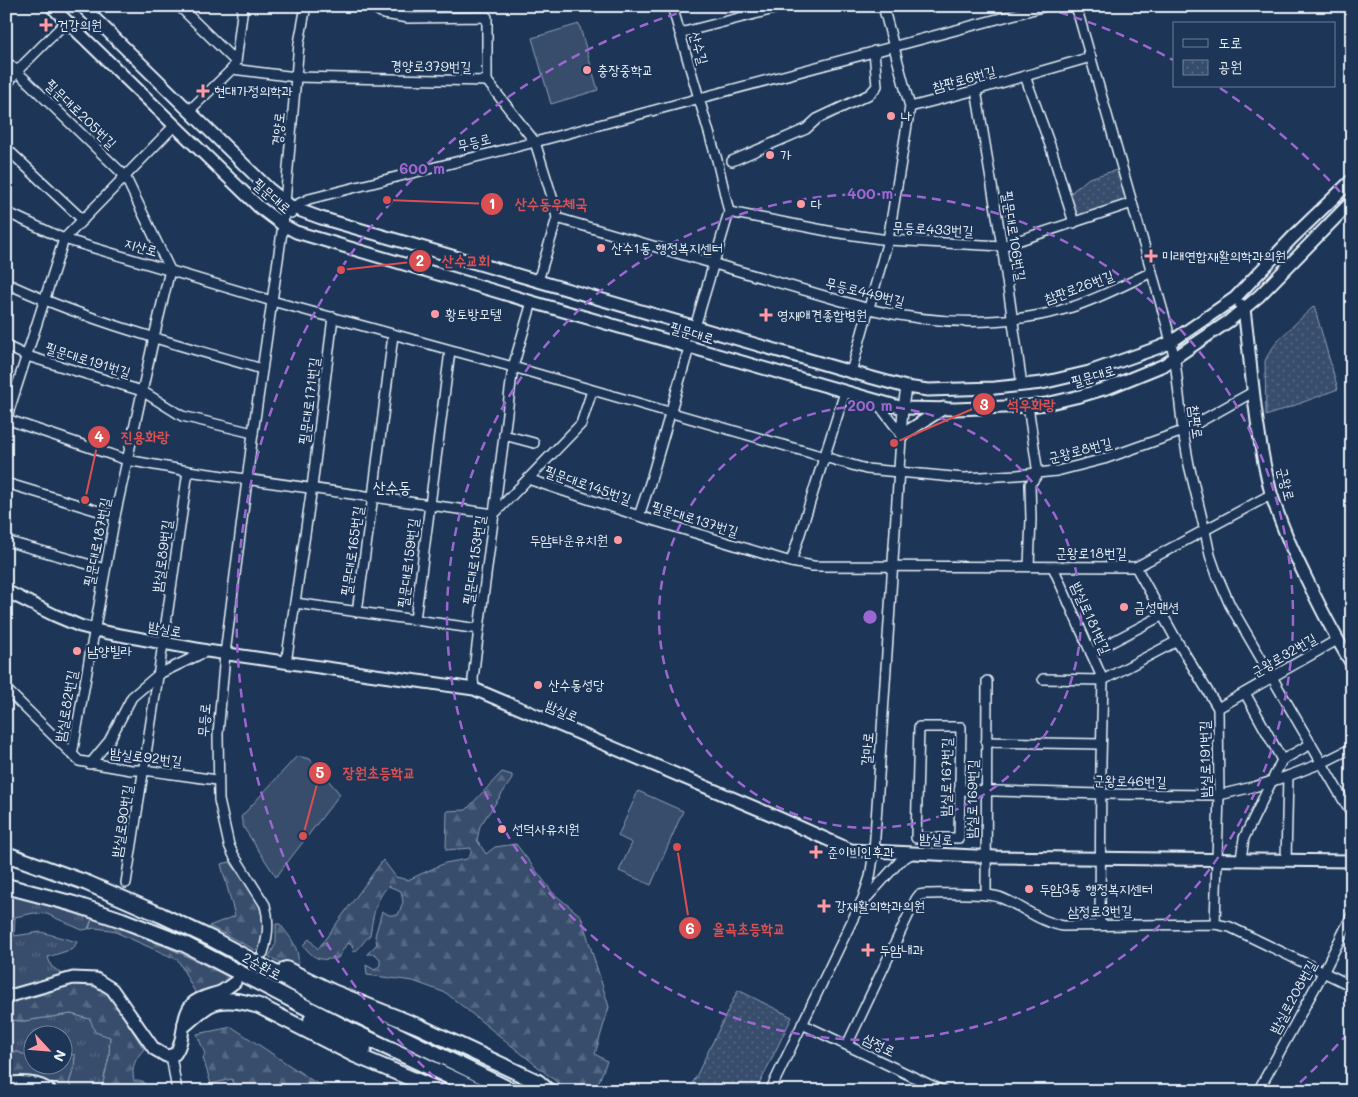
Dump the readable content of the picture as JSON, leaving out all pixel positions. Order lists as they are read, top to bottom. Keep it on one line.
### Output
{"streets":{"highway":["2순환로"],"main road":["필문대로","군왕로","밤실로"],"street":["산수길","경양로379번길","참판로6번길","필문대로205번길","경양로","무등로","무등로433번길","필문대로106번길","지산로","참판로26번길","무등로449번길","필문대로191번길","필문대로171번길","참판로","군왕로8번길","필문대로145번길","필문대로137번길","필문대로187번길","필문대로165번길","군왕로18번길","밤실로89번길","필문대로153번길","필문대로159번길","밤실로181번길","군왕로32번길","밤실로82번길","갈마로","밤실로92번길","밤실로191번길","밤실로167번길","군왕로46번길","밤실로169번길","밤실로90번길","삼정로3번길","밤실로208번길","삼정로"]},"crossings":[["산수길","무등로"],["경양로379번길","경양로"],["경양로379번길","무등로"],["참판로6번길","필문대로106번길"],["참판로6번길","참판로"],["필문대로205번길","필문대로191번길"],["경양로","무등로"],["경양로","필문대로"],["무등로","필문대로"],["무등로","지산로"],["무등로","밤실로"],["무등로","밤실로92번길"],["필문대로","필문대로106번길"],["필문대로","필문대로191번길"],["필문대로","참판로"],["필문대로","군왕로"],["필문대로","필문대로137번길"],["필문대로","필문대로153번길"],["필문대로","갈마로"],["무등로433번길","필문대로106번길"],["무등로433번길","참판로"],["필문대로106번길","참판로26번길"],["필문대로106번길","무등로449번길"],["지산로","필문대로191번길"],["지산로","필문대로187번길"],["참판로26번길","무등로449번길"],["참판로26번길","참판로"],["필문대로191번길","필문대로187번길"],["필문대로171번길","밤실로"],["참판로","군왕로8번길"],["참판로","군왕로18번길"],["참판로","군왕로32번길"],["참판로","군왕로46번길"],["군왕로8번길","군왕로"],["군왕로8번길","갈마로"],["군왕로","군왕로18번길"],["군왕로","군왕로32번길"],["필문대로145번길","필문대로137번길"],["필문대로145번길","필문대로153번길"],["필문대로145번길","필문대로159번길"],["필문대로137번길","군왕로18번길"],["필문대로137번길","갈마로"],["필문대로187번길","밤실로"],["필문대로187번길","밤실로82번길"],["필문대로165번길","필문대로159번길"],["군왕로18번길","밤실로181번길"],["군왕로18번길","갈마로"],["군왕로18번길","밤실로191번길"],["밤실로89번길","밤실로"],["밤실로89번길","밤실로90번길"],["필문대로153번길","필문대로159번길"],["필문대로153번길","밤실로"],["밤실로181번길","밤실로"],["밤실로181번길","군왕로46번길"],["밤실로181번길","밤실로169번길"],["밤실로","밤실로82번길"],["밤실로","갈마로"],["밤실로","밤실로92번길"],["밤실로","밤실로191번길"],["밤실로","밤실로167번길"],["밤실로","밤실로169번길"],["밤실로","밤실로90번길"],["군왕로32번길","밤실로191번길"],["갈마로","삼정로"],["밤실로92번길","밤실로90번길"],["밤실로191번길","군왕로46번길"],["밤실로167번길","군왕로46번길"],["군왕로46번길","밤실로169번길"],["밤실로169번길","삼정로3번길"],["삼정로3번길","밤실로208번길"],["삼정로3번길","삼정로"]],"districts":["산수동"],"places":{"health":["건강의원","현대가정의학과","미래연합재활의학과의원","영재애견종합병원","준이비인후과","강재활의학과의원","두암내과"],"other":["충장중학교","나","가","산수동우체국","다","산수1동 행정복지센터","산수교회","황토방모텔","석우화랑","진용화랑","두암타운유치원","금성맨션","남양빌라","산수동성당","선덕사유치원","장원초등학교","율곡초등학교","두암3동 행정복지센터"]},"legend":["도로","공원"],"north":"bottom right","rings":["600 m","400 m","200 m"]}
